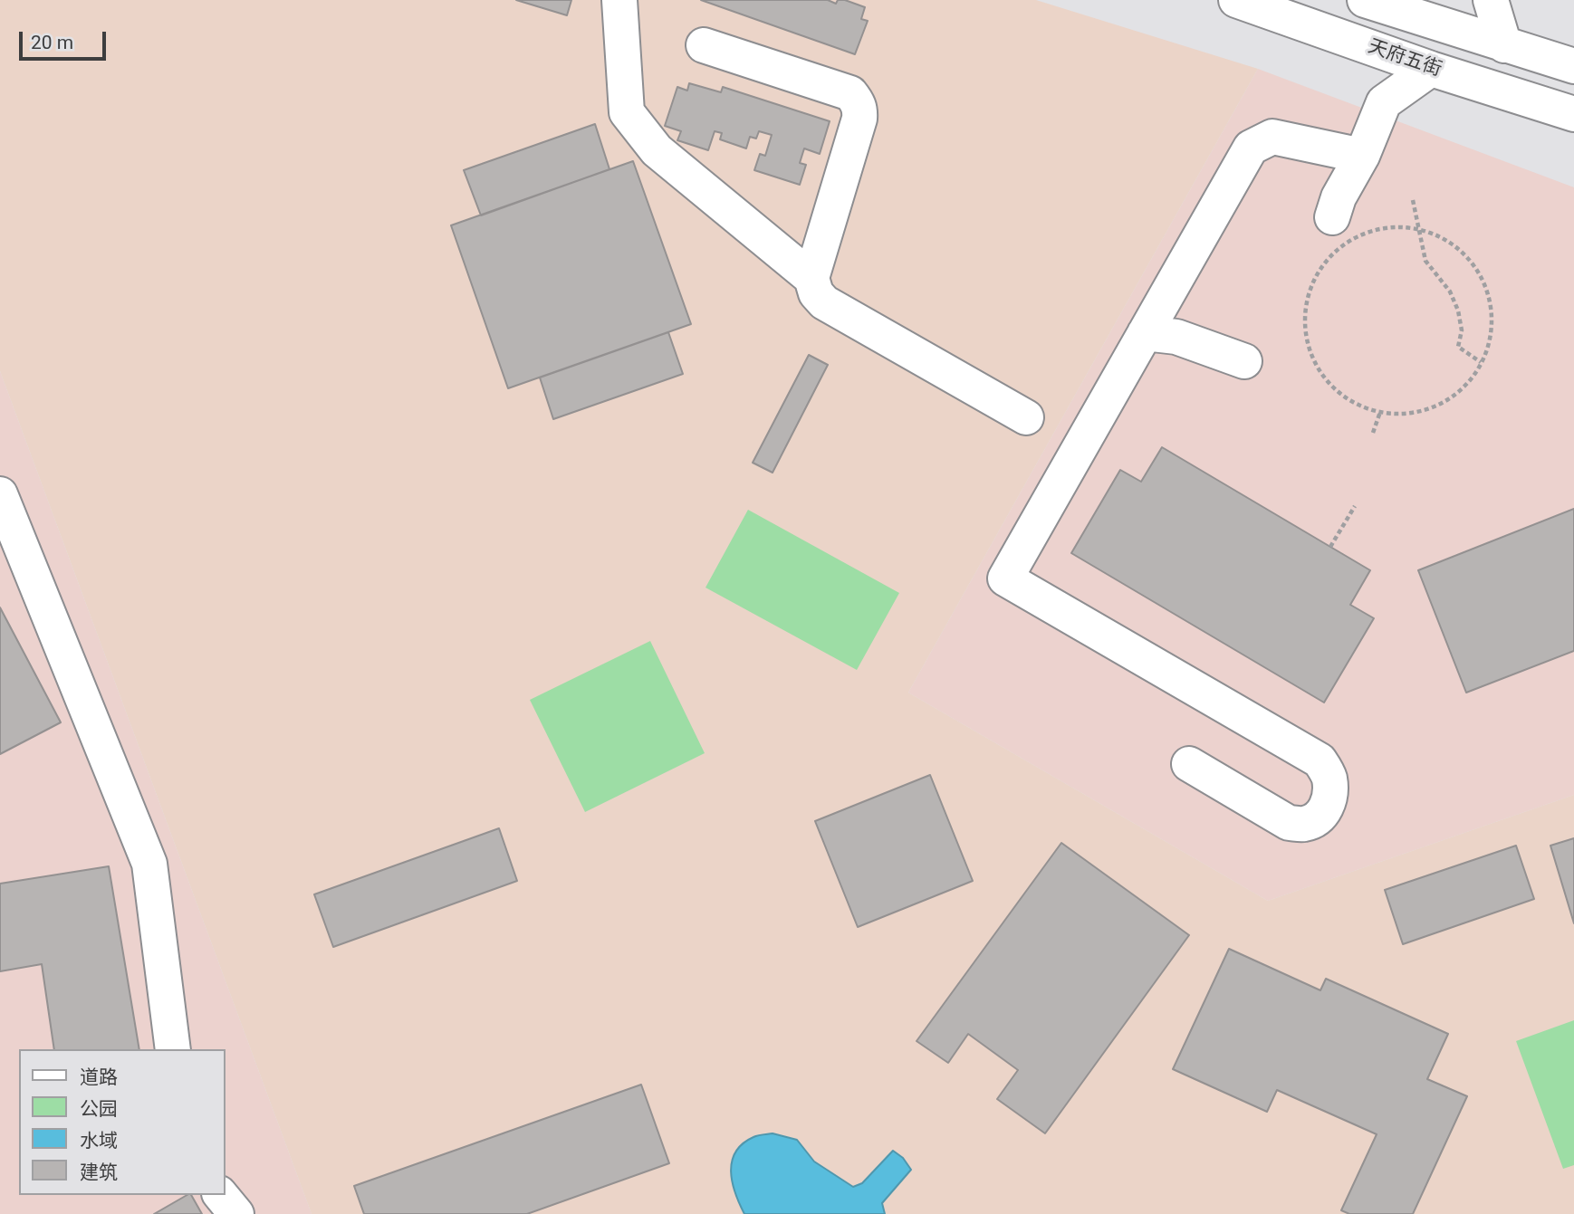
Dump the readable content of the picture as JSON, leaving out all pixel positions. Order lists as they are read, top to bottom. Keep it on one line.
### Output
{"streets":{"street":["天府五街"]},"legend":["道路","公园","水域","建筑"],"scale_bar":"20 m"}
